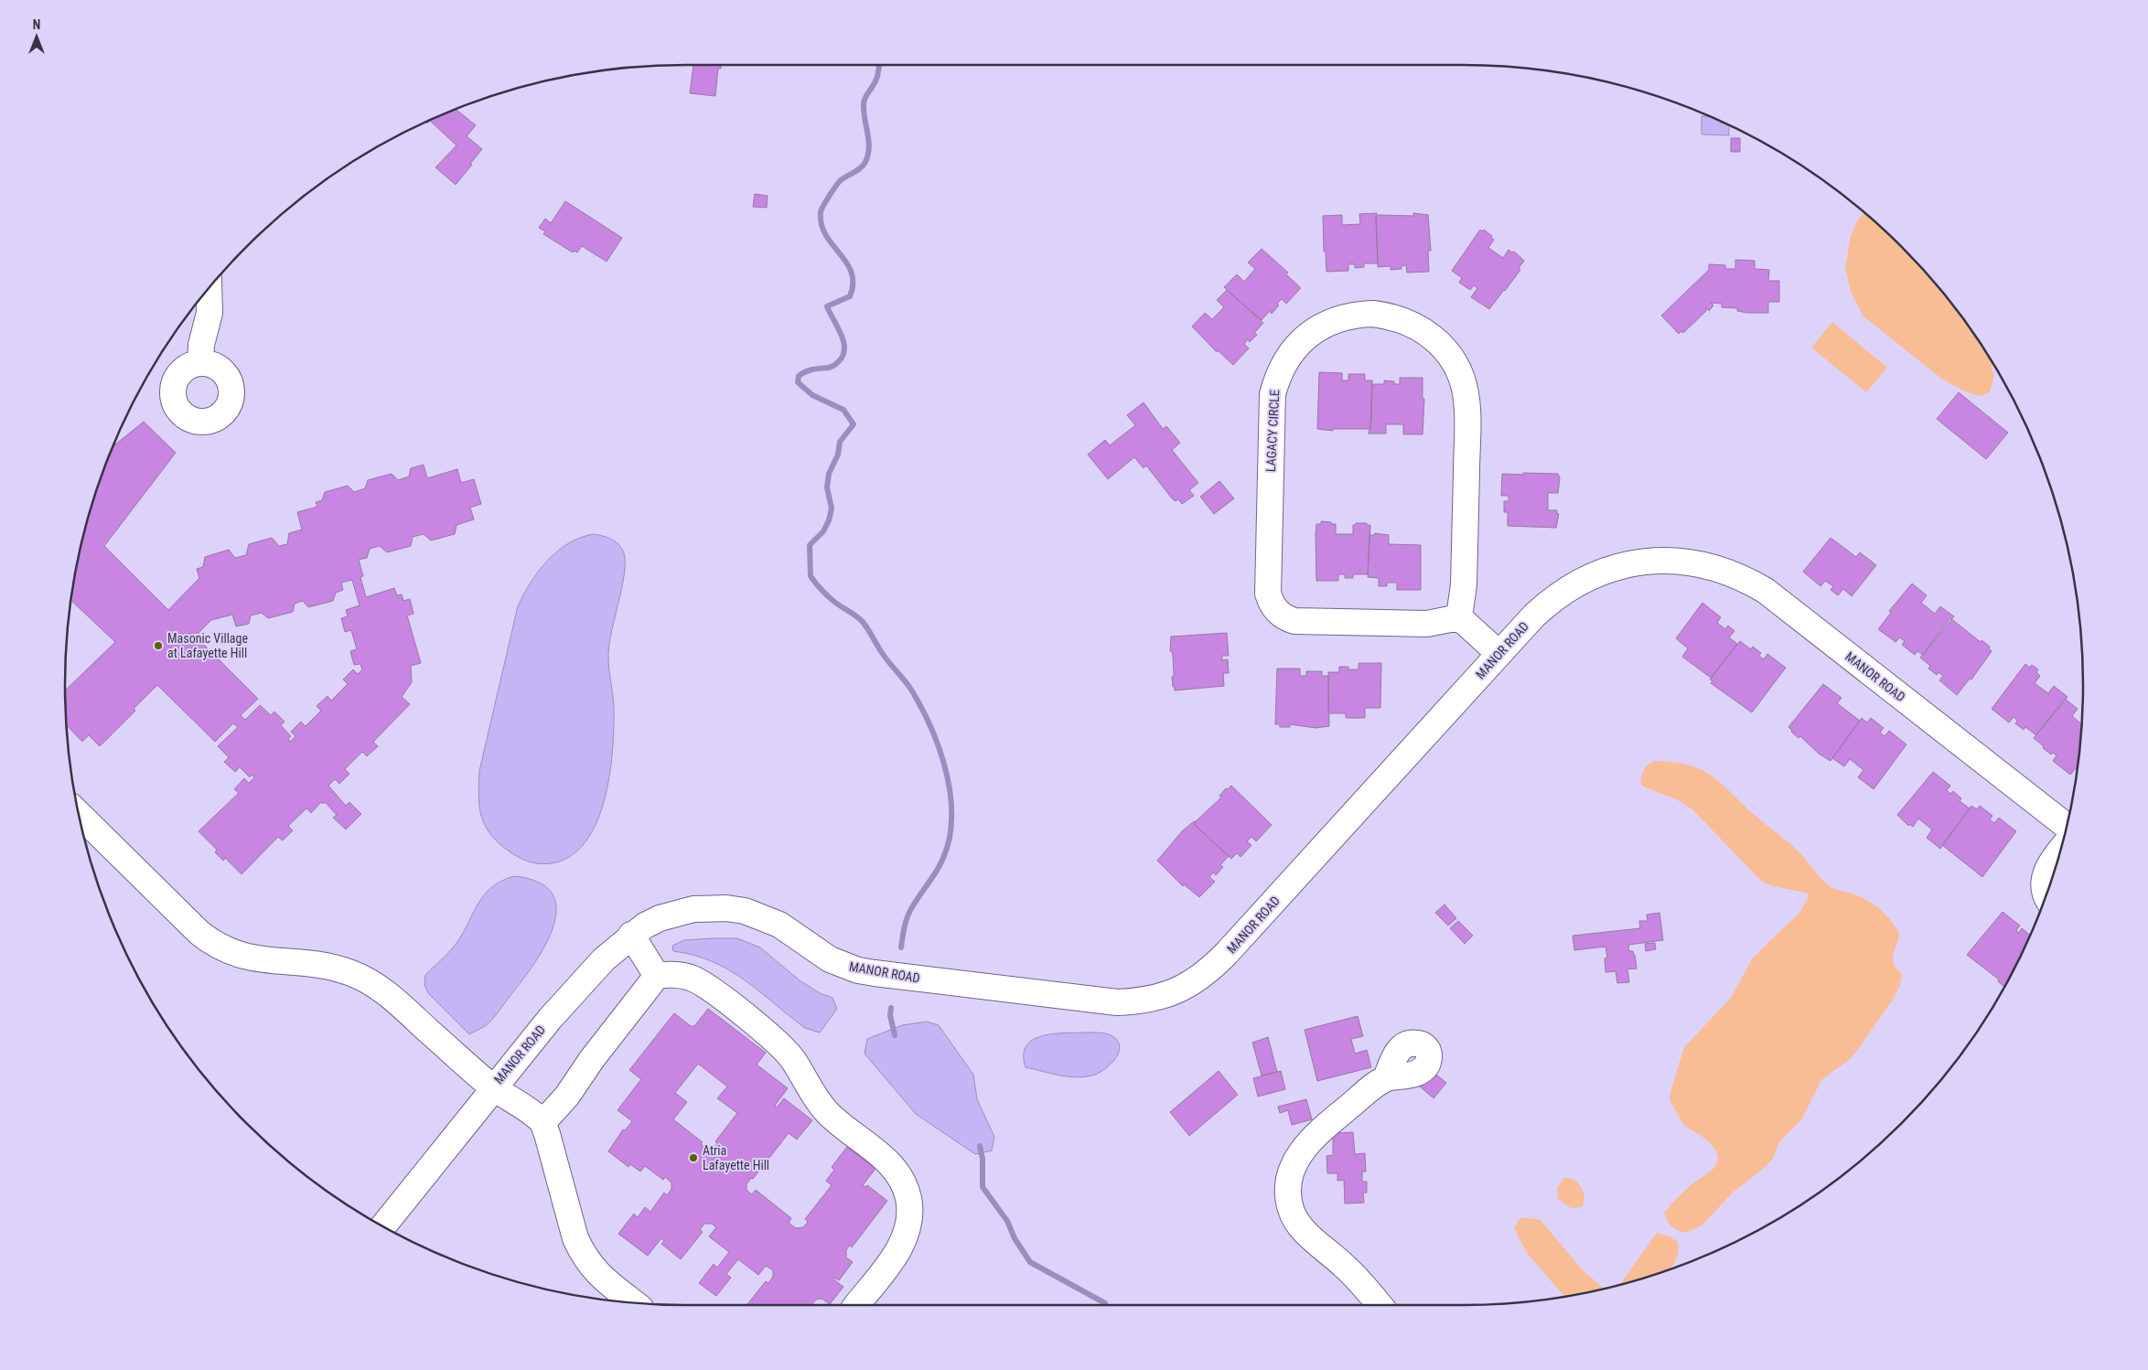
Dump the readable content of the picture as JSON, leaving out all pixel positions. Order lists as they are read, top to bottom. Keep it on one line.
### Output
{"streets":{"street":["LAGACY CIRCLE","MANOR ROAD"]},"places":["Masonic Village at Lafayette Hill","Atria Lafayette Hill"],"north":"top"}
